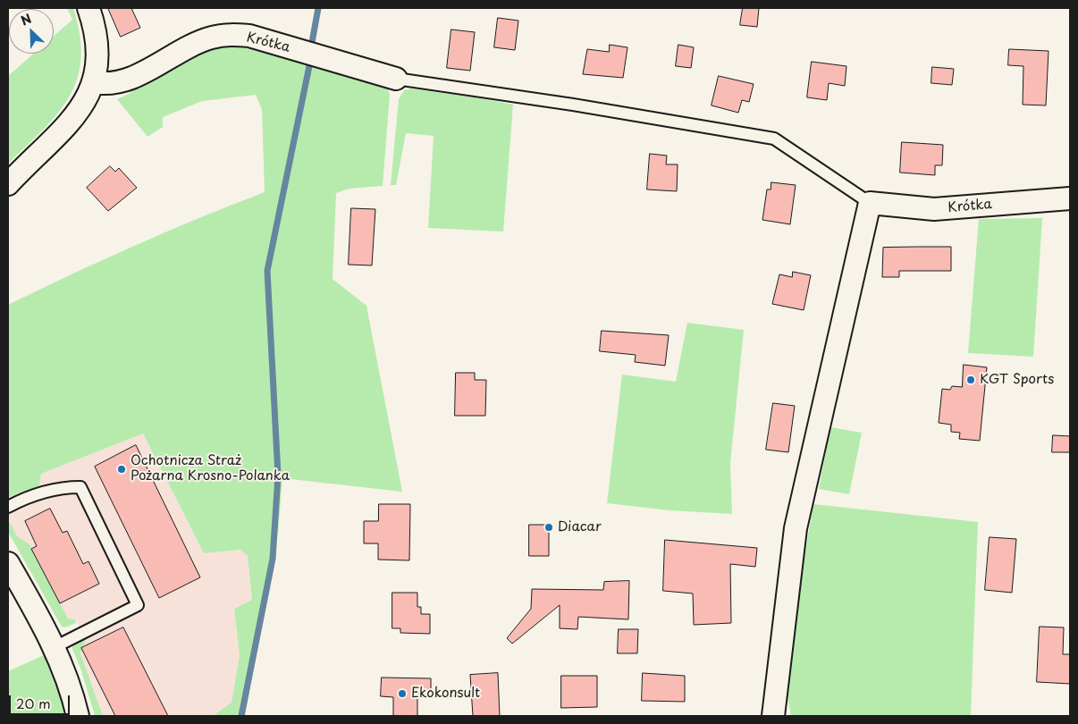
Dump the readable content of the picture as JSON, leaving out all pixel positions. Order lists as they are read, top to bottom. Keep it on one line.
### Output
{"streets":{"street":["Krótka"]},"places":["KGT Sports","Ochotnicza Straż Pożarna Krosno-Polanka","Diacar","Ekokonsult"],"scale_bar":"20 m","north":"top left"}
